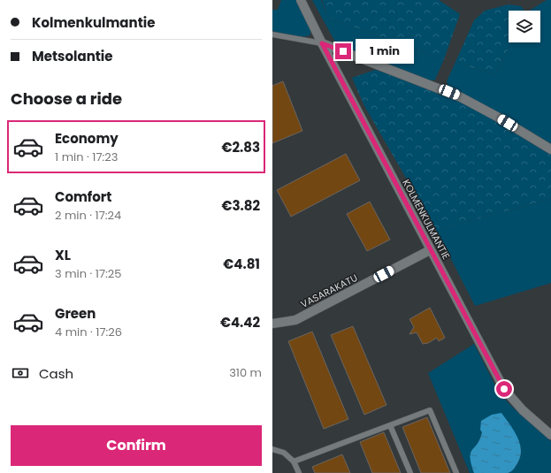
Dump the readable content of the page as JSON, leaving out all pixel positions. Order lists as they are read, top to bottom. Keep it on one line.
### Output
{"streets":{"street":["KOLMENKULMANTIE","VASARAKATU"]},"crossings":[["KOLMENKULMANTIE","VASARAKATU"]],"page":{"banner":["Kolmenkulmantie","Metsolantie"],"bubble":"1 min","heading":"Choose a ride","list":[{"name":"Economy","note":"1 min · 17:23","value":"€2.83"},{"name":"Comfort","note":"2 min · 17:24","value":"€3.82"},{"name":"XL","note":"3 min · 17:25","value":"€4.81"},{"name":"Green","note":"4 min · 17:26","value":"€4.42"}],"pay":["Cash","310 m"],"buttons":"Confirm"}}
